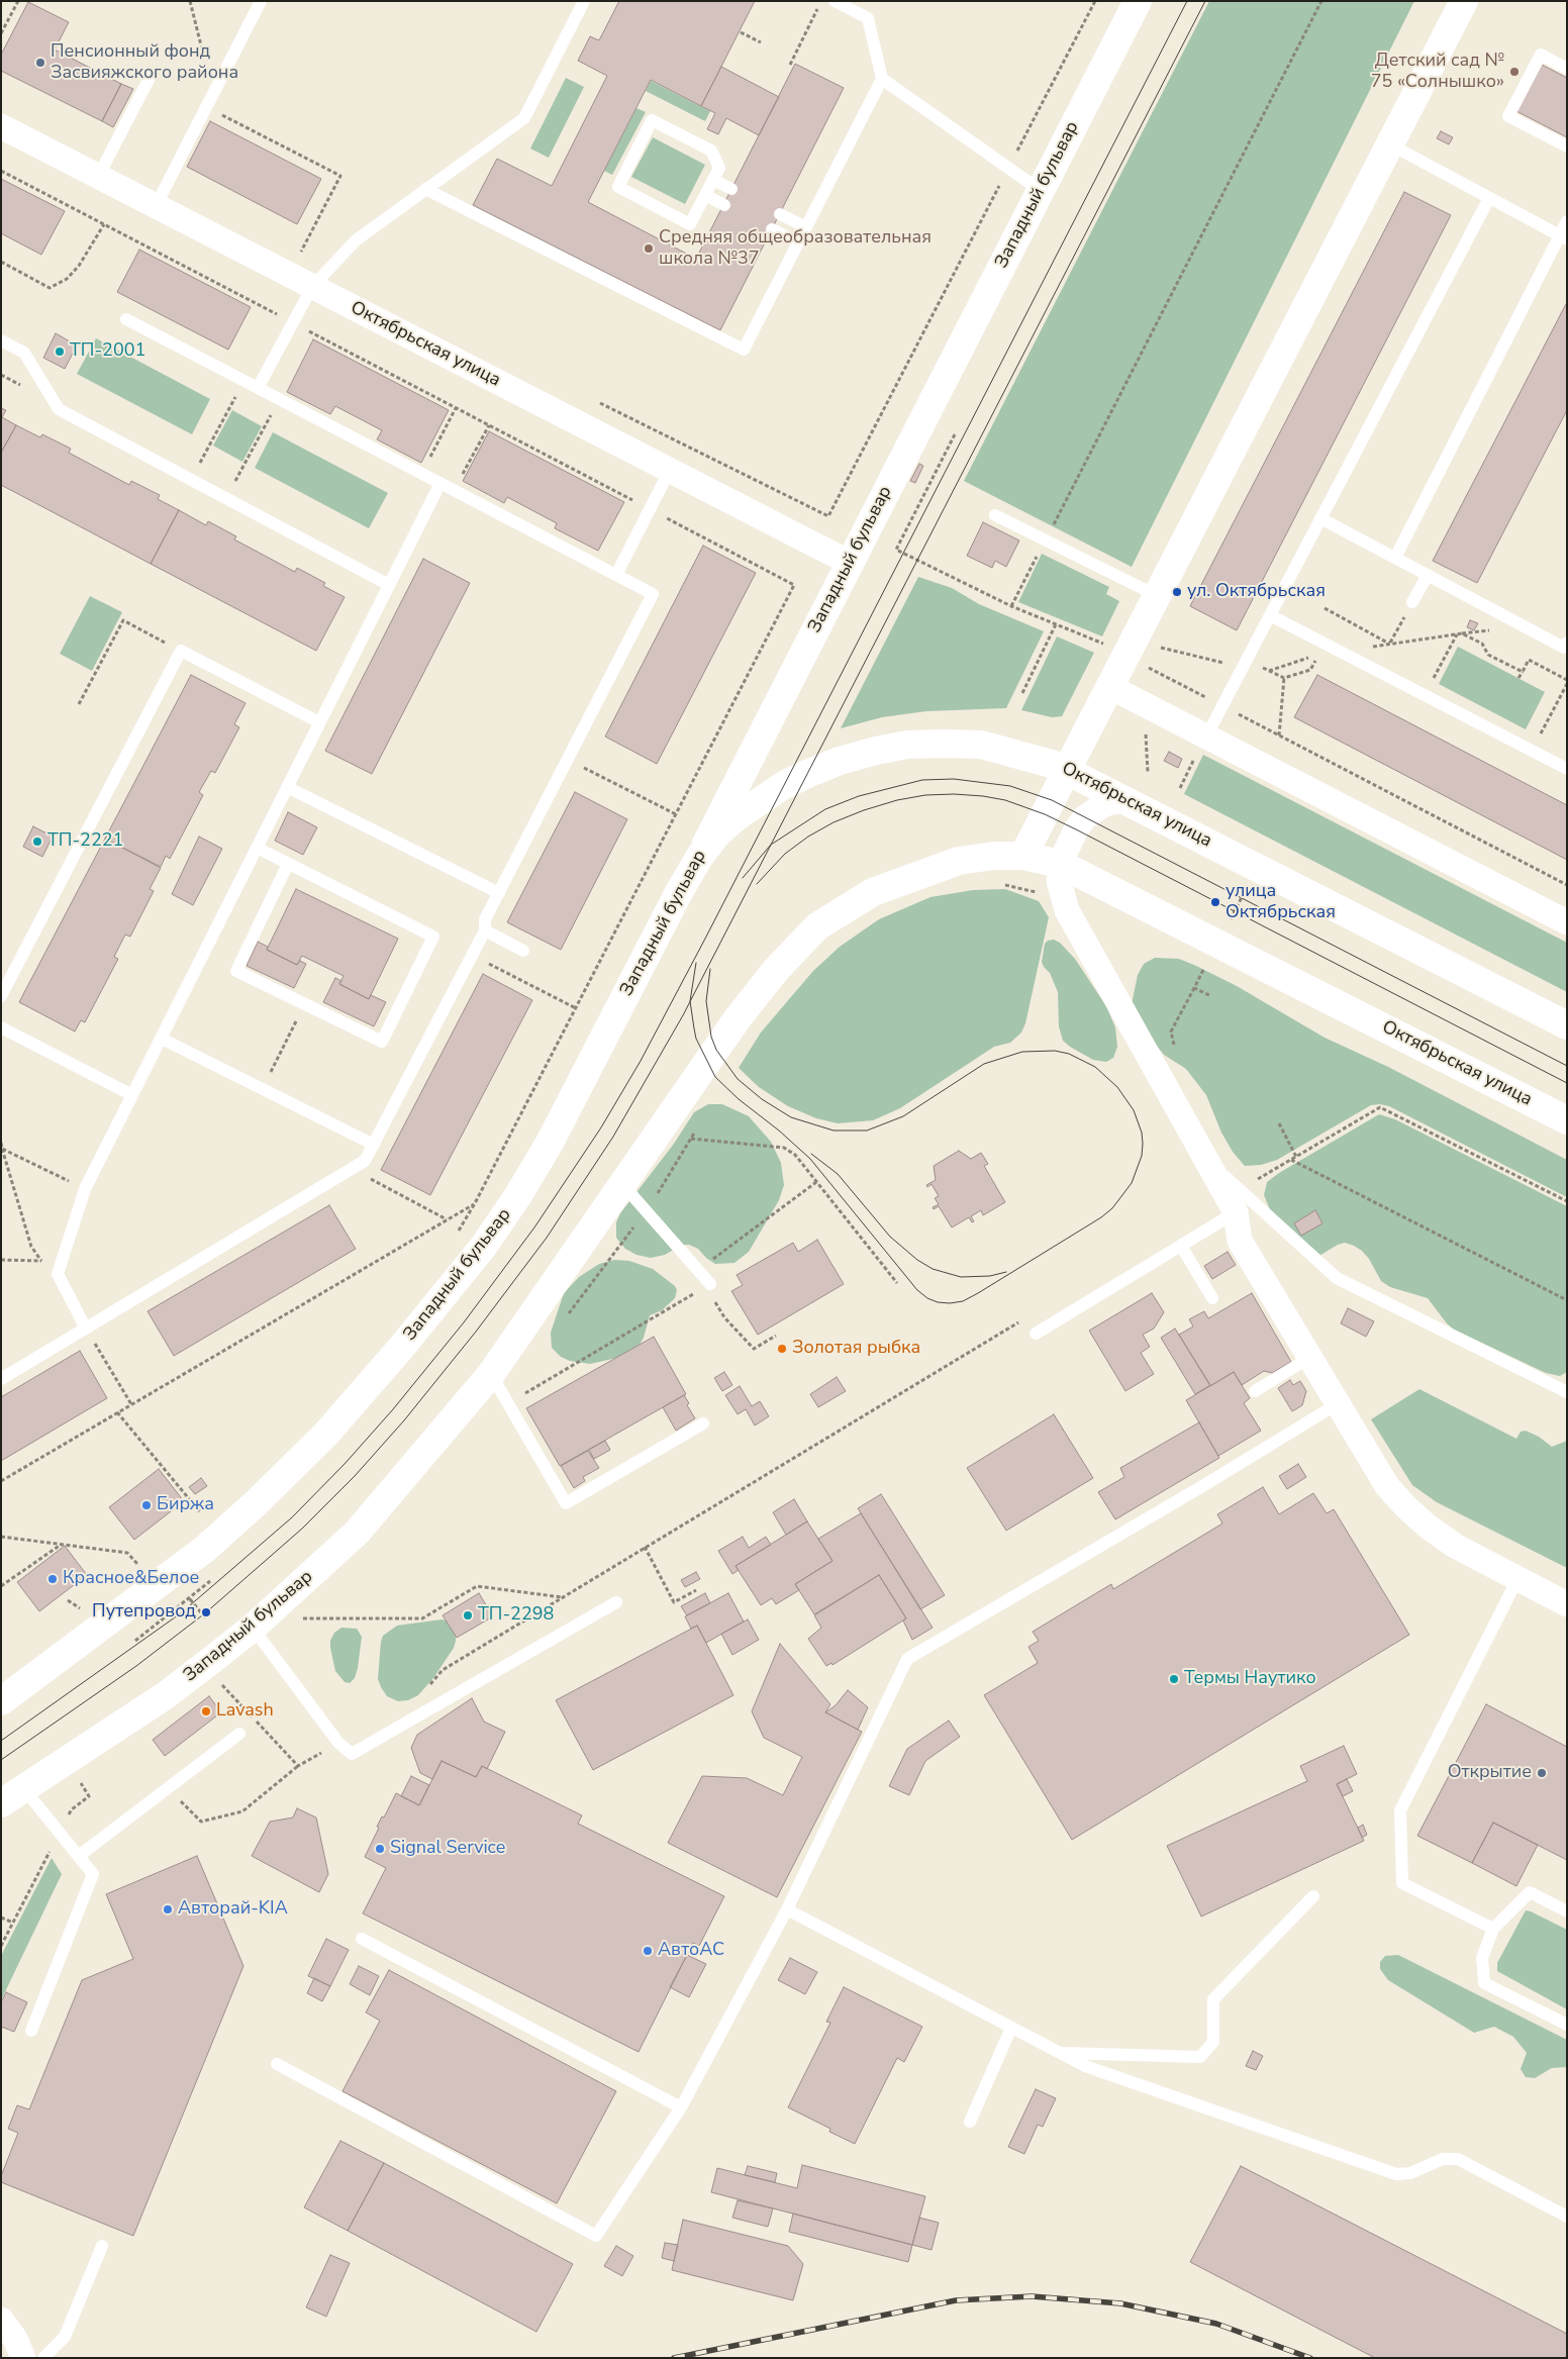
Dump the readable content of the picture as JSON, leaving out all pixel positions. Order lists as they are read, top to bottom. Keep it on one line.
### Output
{"streets":{"main road":["Западный бульвар","Октябрьская улица"]},"crossings":[["Западный бульвар","Октябрьская улица"]],"places":["Пенсионный фонд Засвияжского района","Детский сад № 75 «Солнышко»","Средняя общеобразовательная школа №37","ТП-2001","ул. Октябрьская","ТП-2221","улица Октябрьская","Золотая рыбка","Биржа","Красное&Белое","Путепровод","ТП-2298","Термы Наутико","Lavash","Открытие","Signal Service","Авторай-KIA","АвтоАС"]}
